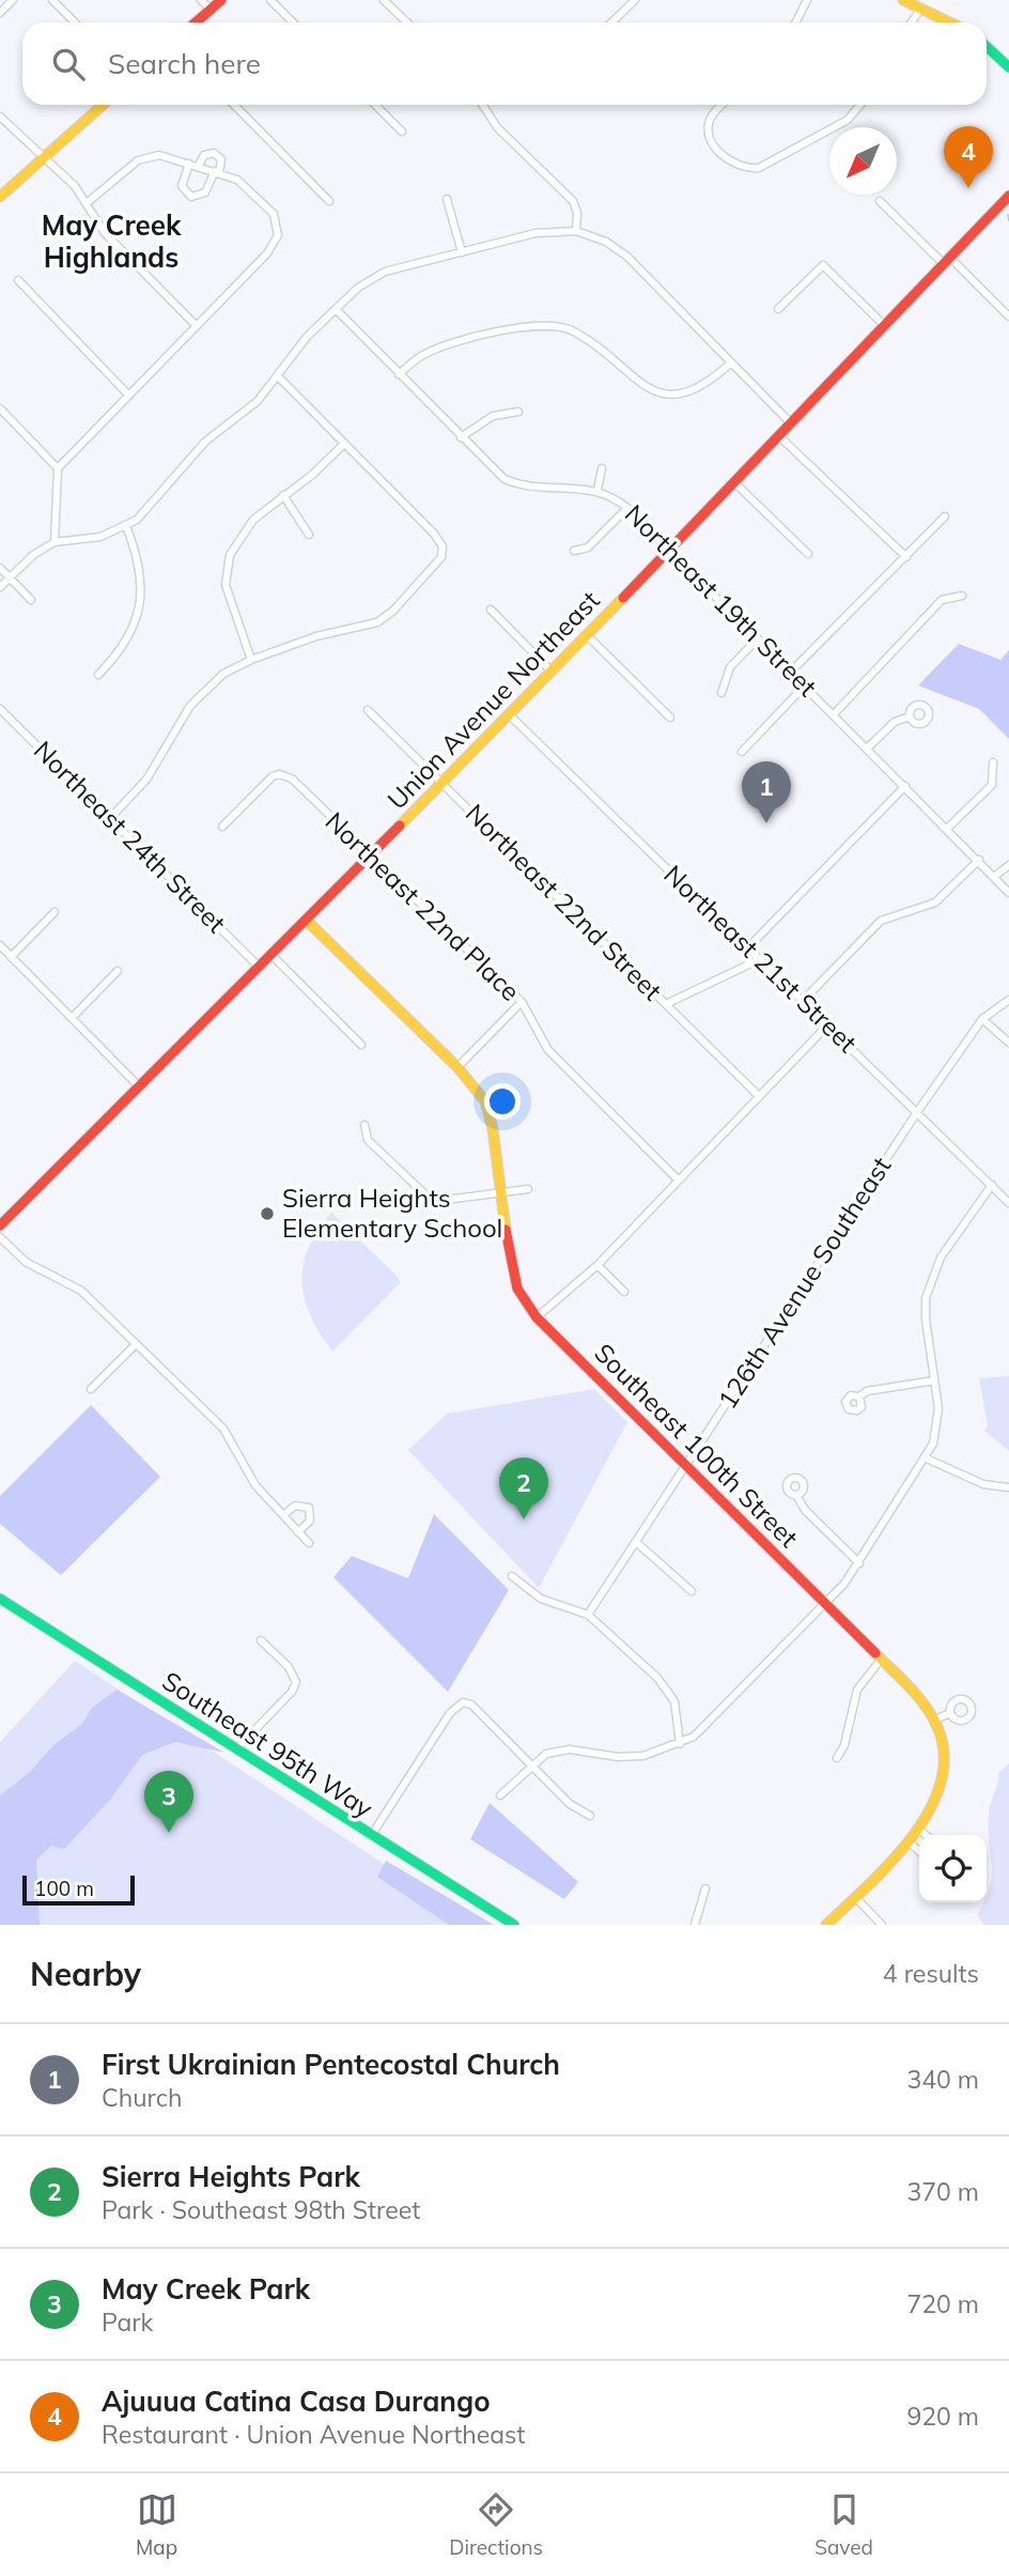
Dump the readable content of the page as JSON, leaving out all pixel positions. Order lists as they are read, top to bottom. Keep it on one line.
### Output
{"streets":{"street":["Northeast 19th Street","Union Avenue Northeast","Northeast 24th Street","Northeast 22nd Street","Northeast 22nd Place","Northeast 21st Street","126th Avenue Southeast","Southeast 100th Street","Southeast 95th Way"]},"crossings":[["Northeast 19th Street","Union Avenue Northeast"],["Union Avenue Northeast","Northeast 24th Street"],["Union Avenue Northeast","Northeast 22nd Street"],["Union Avenue Northeast","Northeast 22nd Place"],["Union Avenue Northeast","Northeast 21st Street"],["Union Avenue Northeast","Southeast 100th Street"],["Northeast 21st Street","126th Avenue Southeast"],["126th Avenue Southeast","Southeast 100th Street"]],"districts":["May Creek Highlands"],"places":["Sierra Heights Elementary School"],"scale_bar":"100 m","north":"bottom left","page":{"search":"Search here","pins":["4","1","2","3"],"scale":"100 m","heading":["Nearby","4 results"],"list":[{"mark":"1","name":"First Ukrainian Pentecostal Church","note":"Church","value":"340 m"},{"mark":"2","name":"Sierra Heights Park","note":"Park · Southeast 98th Street","value":"370 m"},{"mark":"3","name":"May Creek Park","note":"Park","value":"720 m"},{"mark":"4","name":"Ajuuua Catina Casa Durango","note":"Restaurant · Union Avenue Northeast","value":"920 m"}],"nav":["Map","Directions","Saved"]}}
